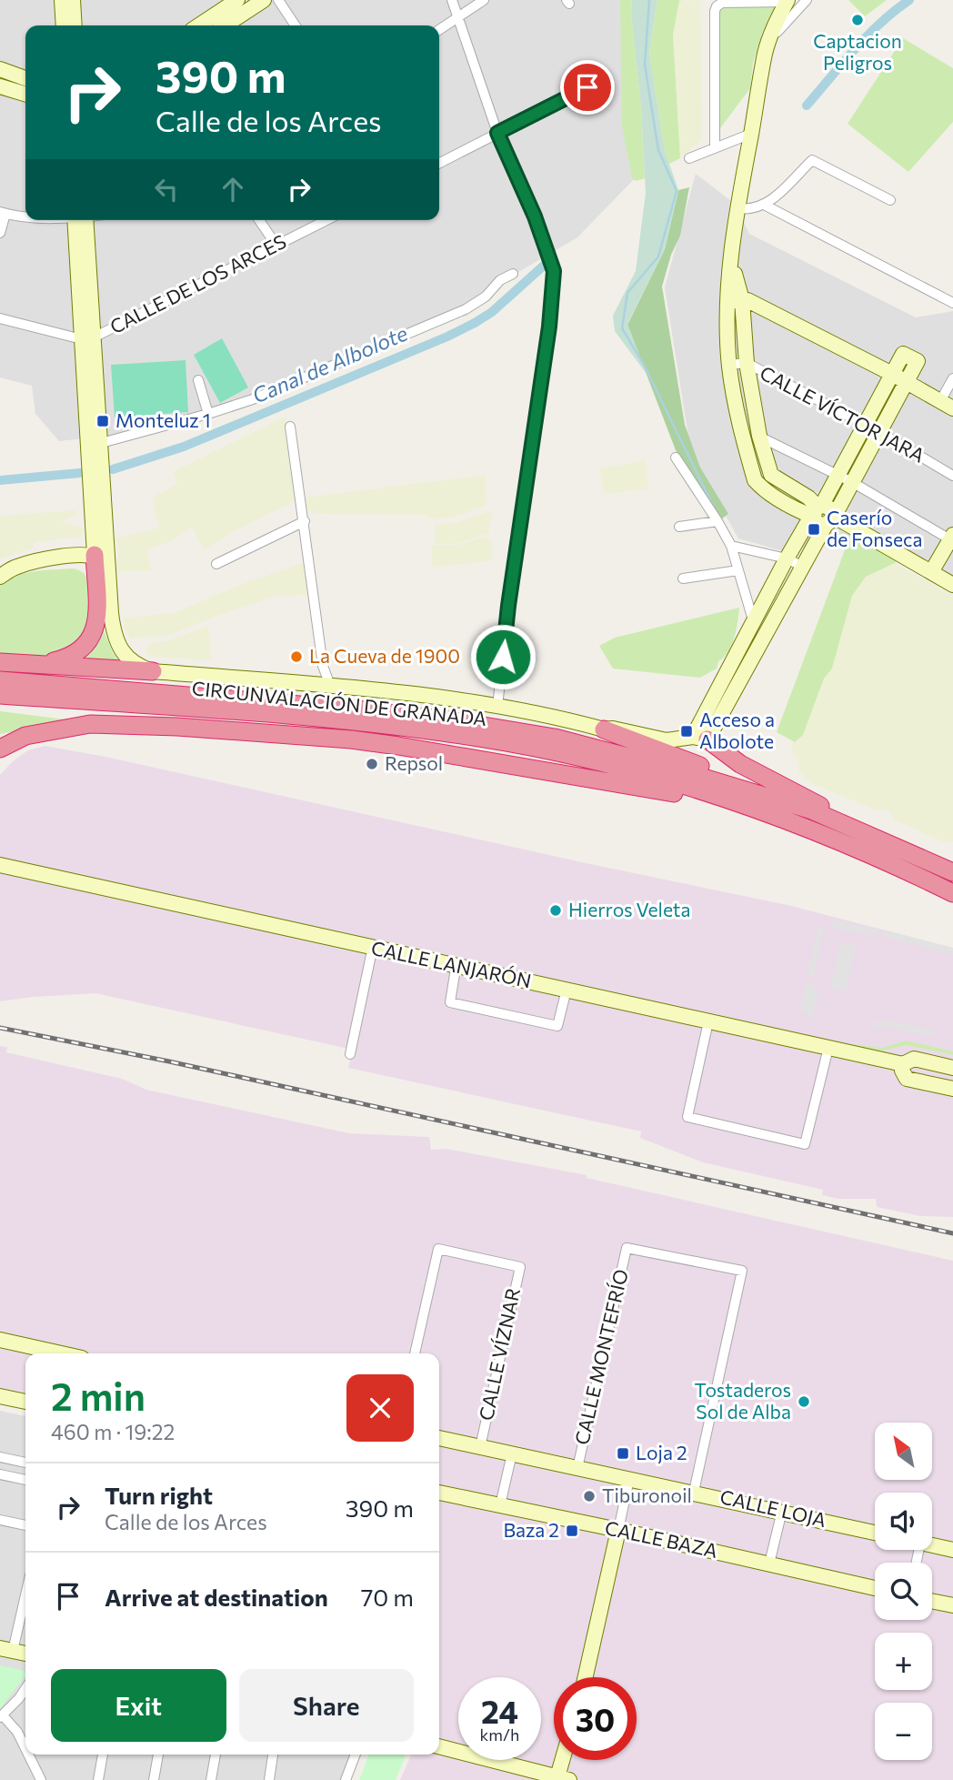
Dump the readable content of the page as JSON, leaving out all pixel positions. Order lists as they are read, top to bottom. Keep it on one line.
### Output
{"streets":{"highway":["CIRCUNVALACIÓN DE GRANADA"],"street":["CALLE DE LOS ARCES","CALLE VÍCTOR JARA","CALLE LANJARÓN","CALLE VÍZNAR","CALLE MONTEFRÍO","CALLE LOJA","CALLE BAZA"]},"crossings":[["CALLE VÍZNAR","CALLE LOJA"],["CALLE MONTEFRÍO","CALLE LOJA"]],"water":["Canal de Albolote"],"places":{"other":["Captacion Peligros","La Cueva de 1900","Repsol","Hierros Veleta","Tostaderos Sol de Alba","Tiburonoil"],"transit":["Monteluz 1","Caserío de Fonseca","Acceso a Albolote","Loja 2","Baza 2"]},"north":"top left","page":{"turn":["390 m","Calle de los Arces"],"heading":["2 min","460 m · 19:22"],"map_buttons":["+","−"],"list":[{"name":"Turn right","note":"Calle de los Arces","value":"390 m"},{"name":"Arrive at destination","value":"70 m"}],"buttons":["Exit","Share"],"speed":"24 km/h","limit":"30"}}
